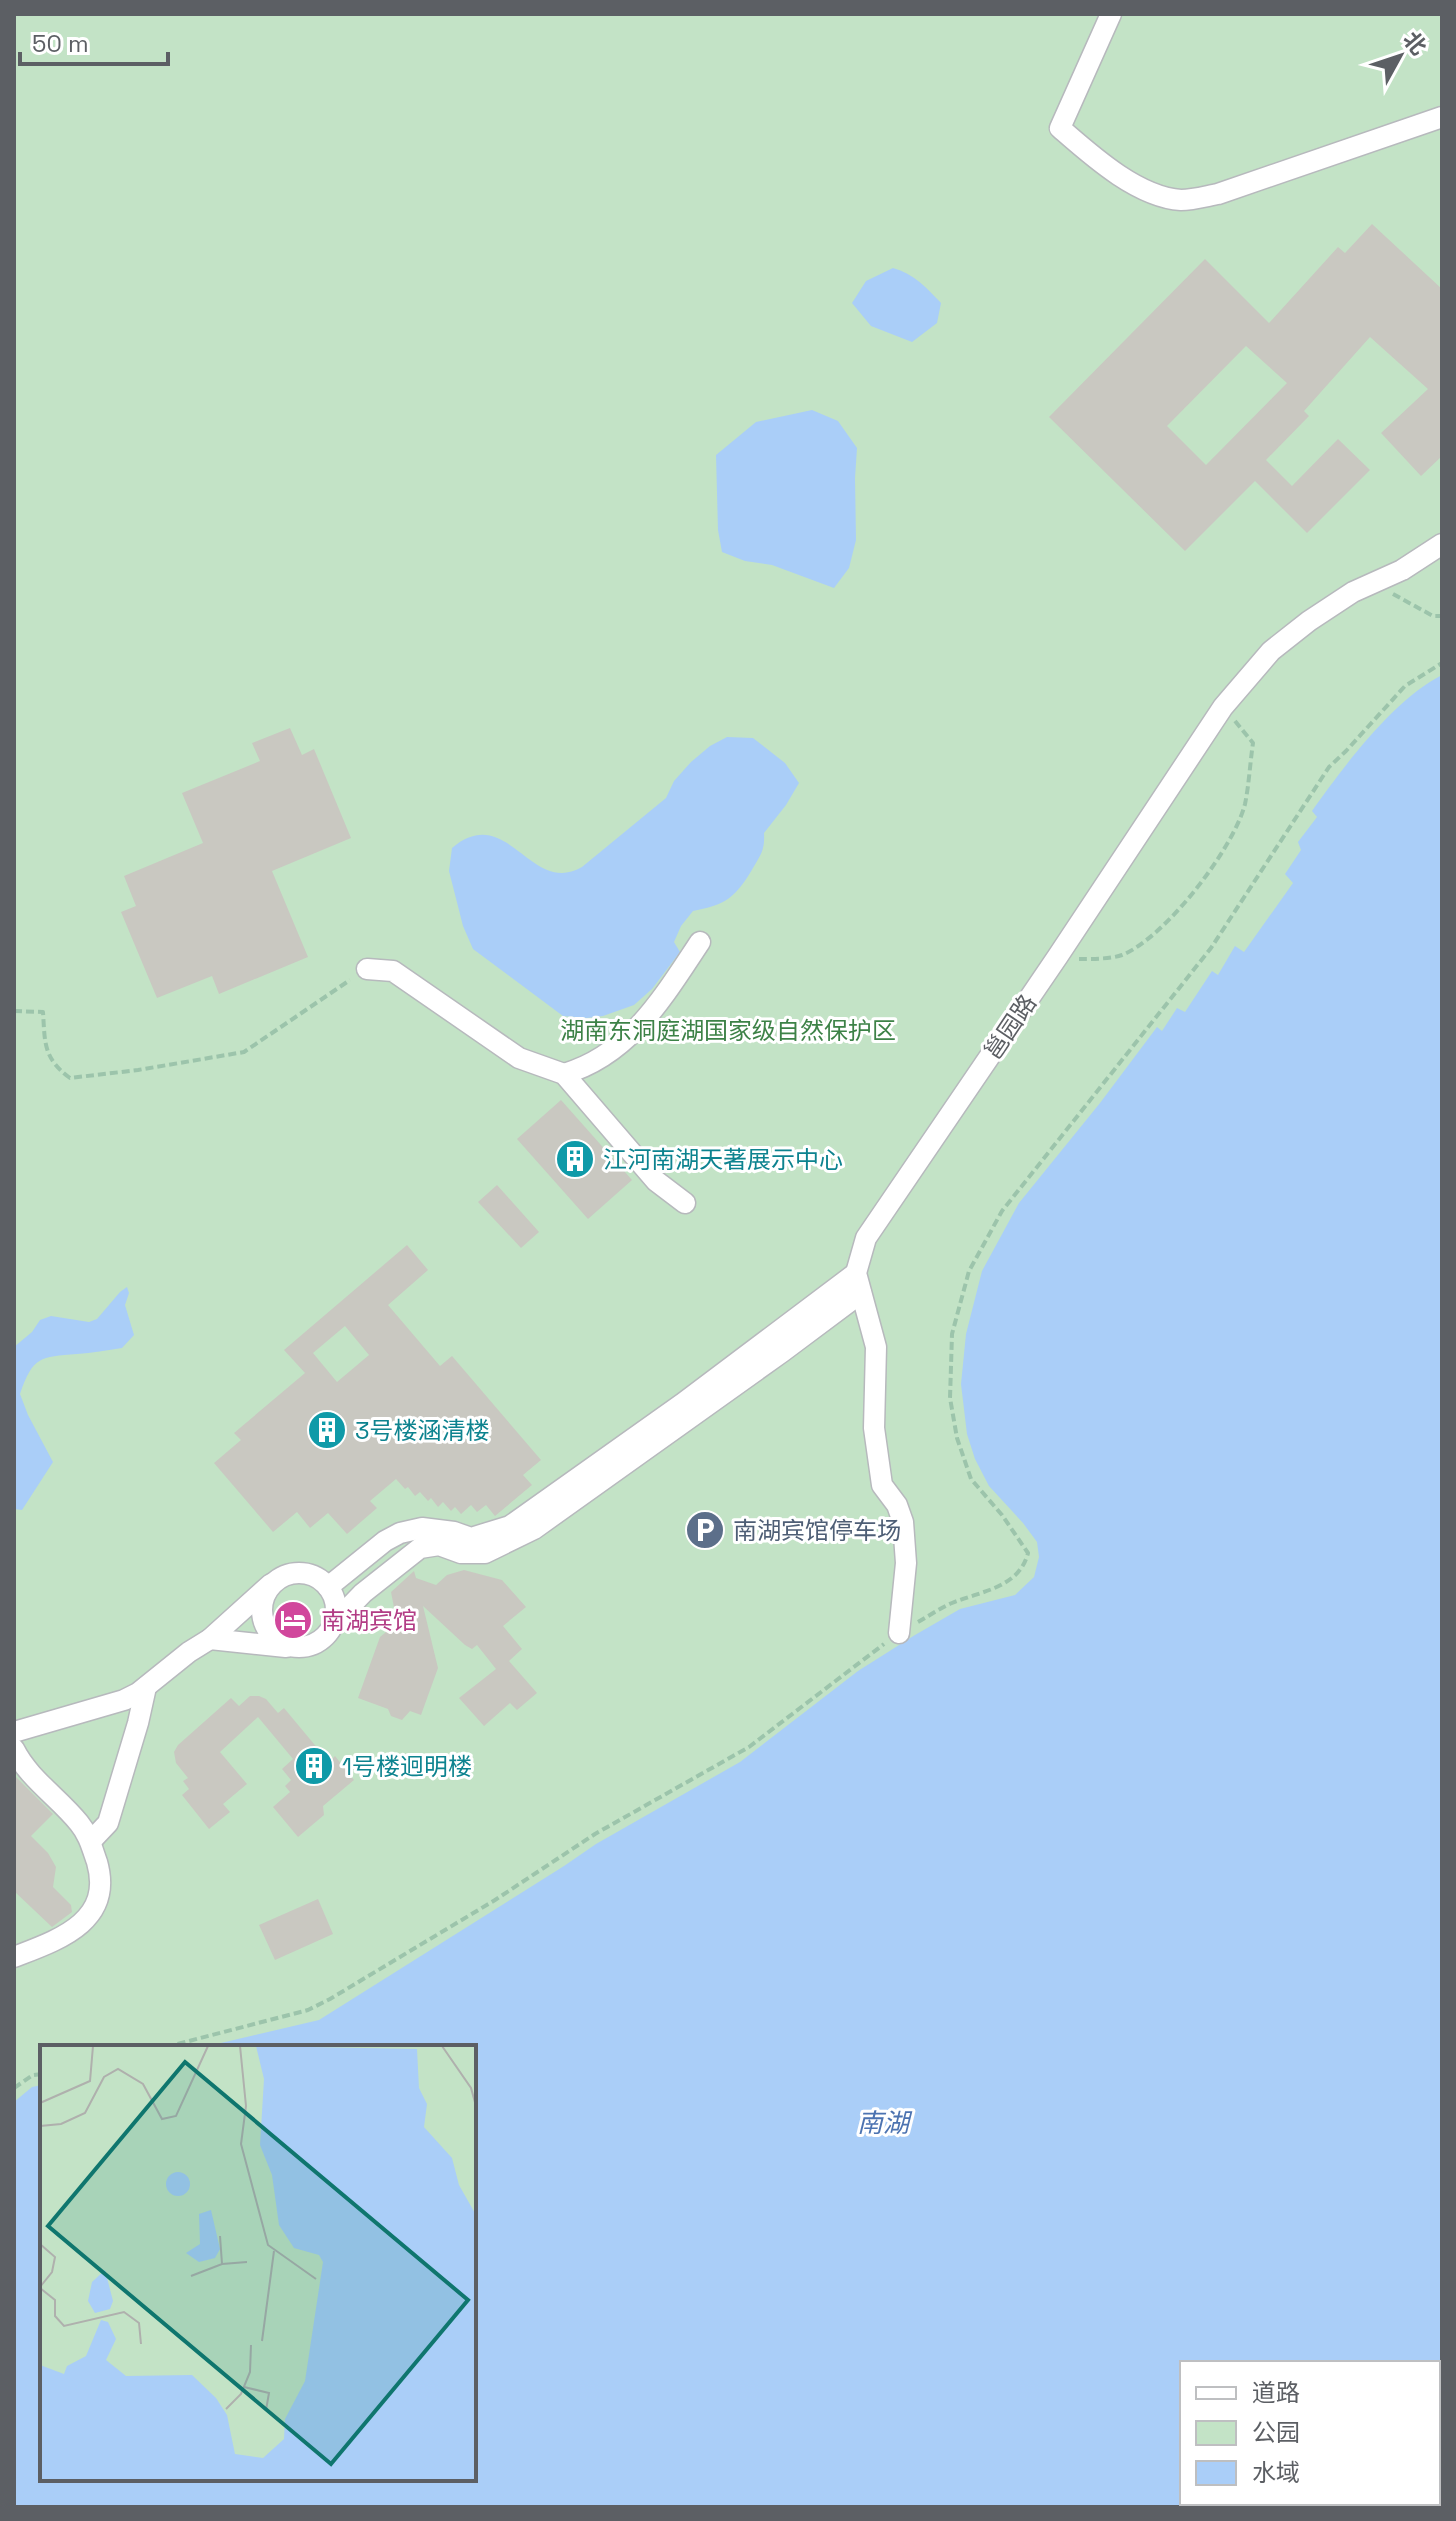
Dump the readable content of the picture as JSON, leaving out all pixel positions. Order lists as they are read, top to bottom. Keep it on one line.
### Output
{"streets":{"street":["邕园路"]},"water":["南湖"],"parks":["湖南东洞庭湖国家级自然保护区"],"places":{"building":["江河南湖天著展示中心","3号楼涵清楼","1号楼迥明楼"],"parking":["南湖宾馆停车场"],"hotel":["南湖宾馆"]},"legend":["道路","公园","水域"],"scale_bar":"50 m","north":"top right"}
